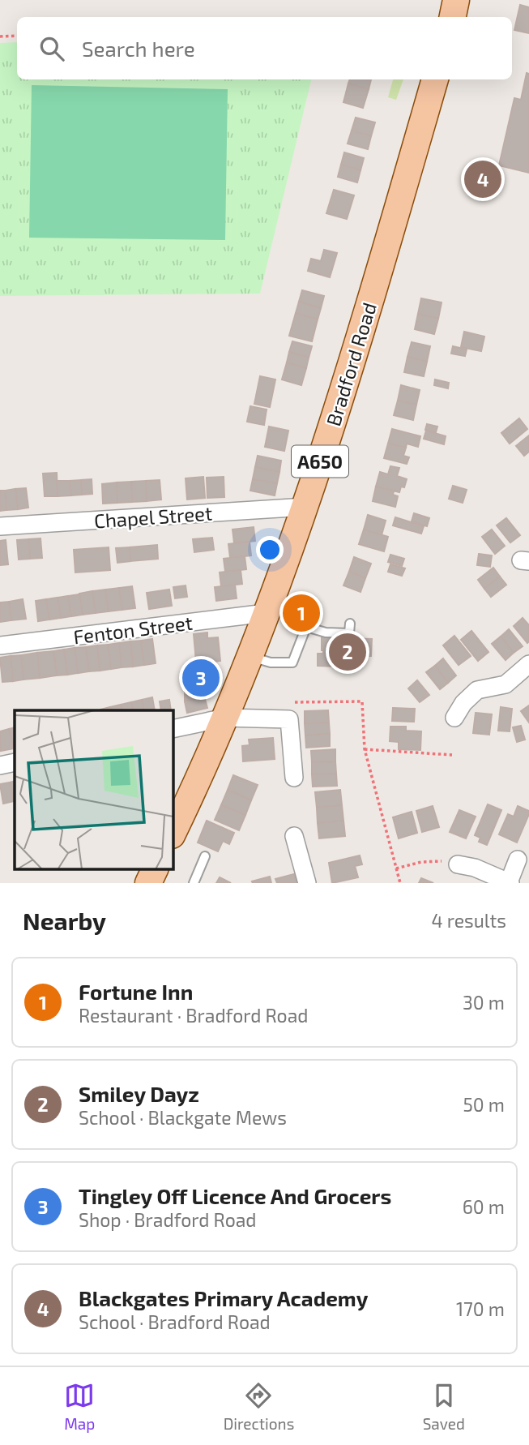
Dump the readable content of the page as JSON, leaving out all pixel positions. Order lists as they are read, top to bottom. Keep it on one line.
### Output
{"streets":{"main road":["Bradford Road","A650"],"street":["Chapel Street","Fenton Street"]},"crossings":[["Bradford Road","Chapel Street"],["Bradford Road","Fenton Street"]],"page":{"search":"Search here","pins":["4","1","2","3"],"heading":["Nearby","4 results"],"list":[{"mark":"1","name":"Fortune Inn","note":"Restaurant · Bradford Road","value":"30 m"},{"mark":"2","name":"Smiley Dayz","note":"School · Blackgate Mews","value":"50 m"},{"mark":"3","name":"Tingley Off Licence And Grocers","note":"Shop · Bradford Road","value":"60 m"},{"mark":"4","name":"Blackgates Primary Academy","note":"School · Bradford Road","value":"170 m"}],"nav":["Map","Directions","Saved"]}}
